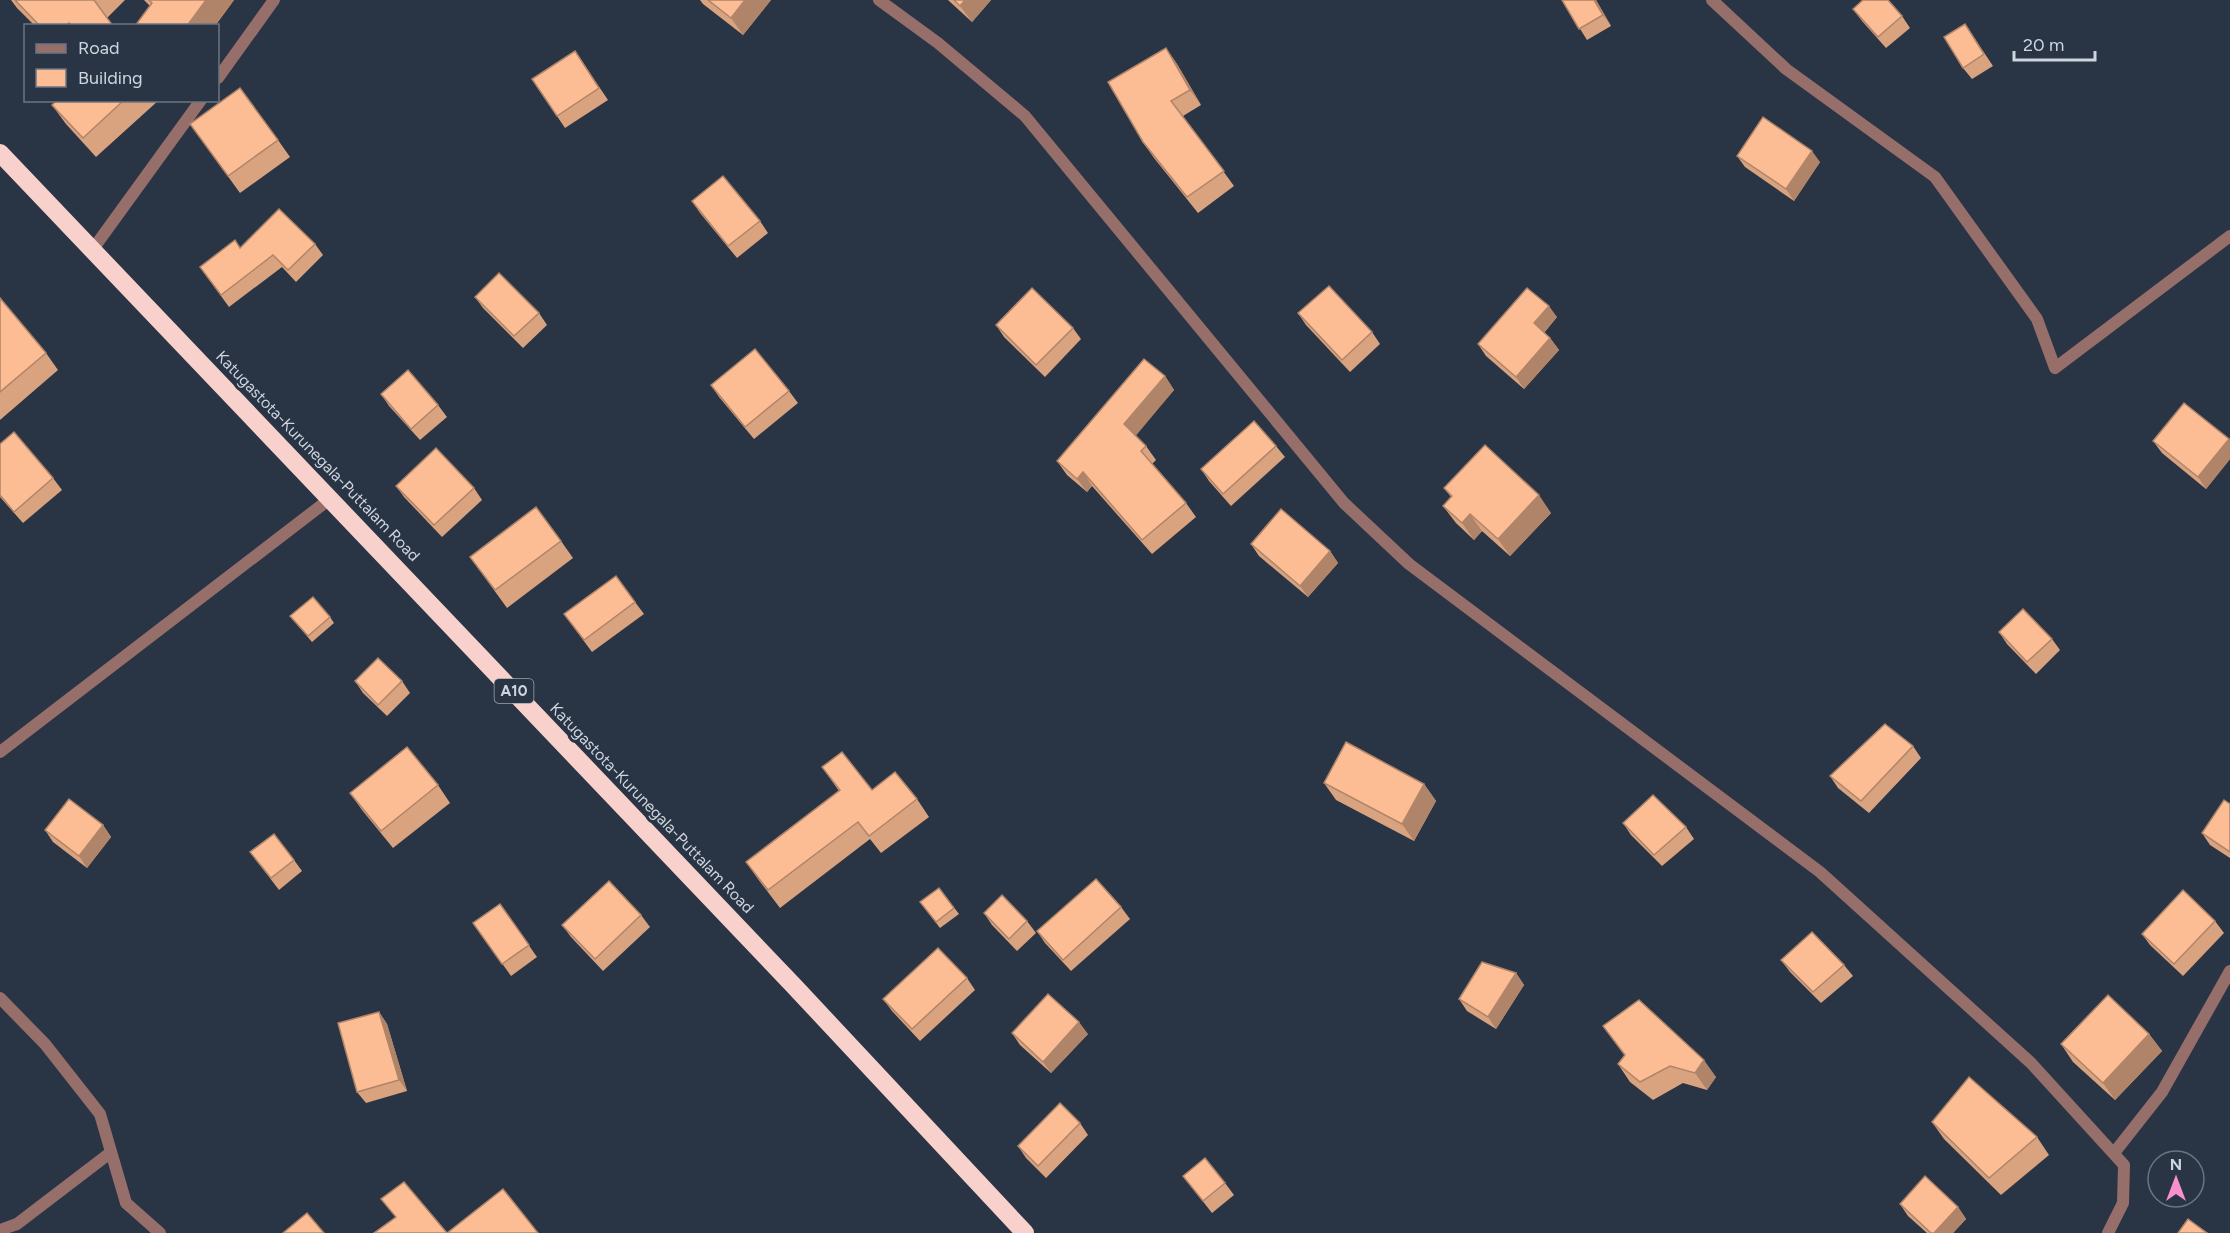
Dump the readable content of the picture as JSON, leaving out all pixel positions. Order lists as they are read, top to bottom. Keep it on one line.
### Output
{"streets":{"highway":["Katugastota-Kurunegala-Puttalam Road","A10"]},"legend":["Road","Building"],"scale_bar":"20 m","north":"top"}
